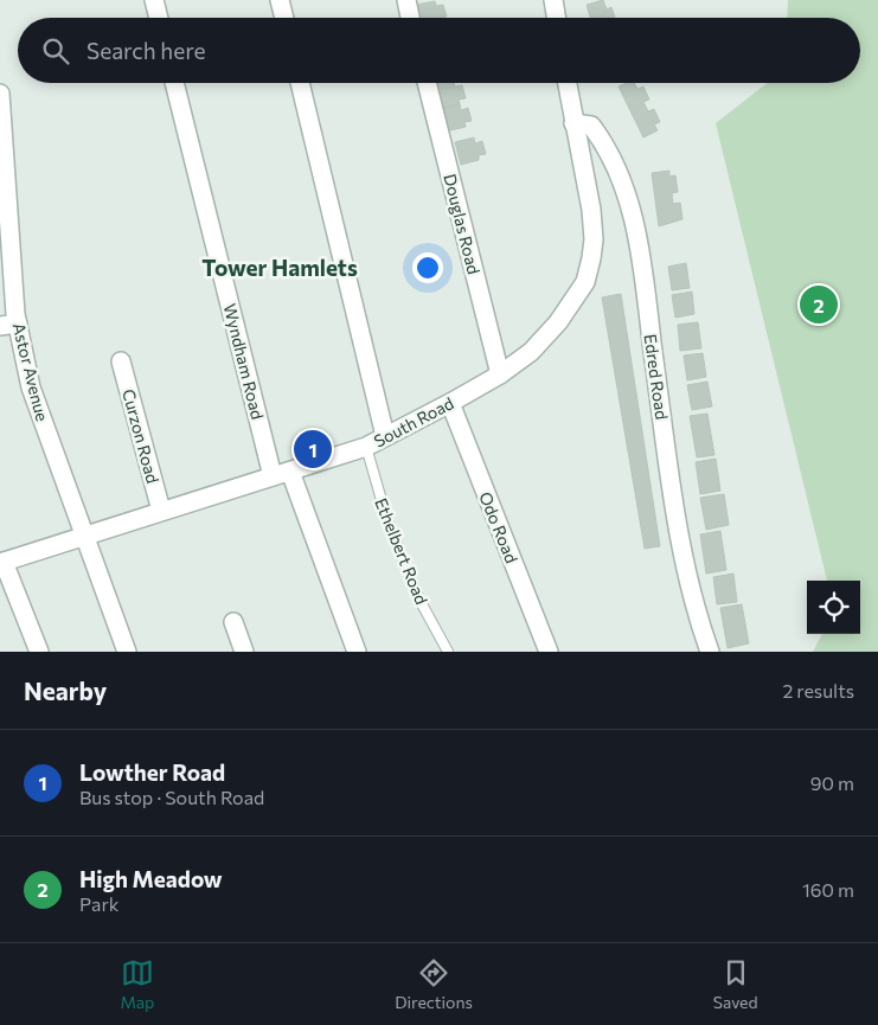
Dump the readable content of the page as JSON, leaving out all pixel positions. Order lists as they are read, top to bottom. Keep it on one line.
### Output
{"streets":{"street":["Douglas Road","Wyndham Road","Astor Avenue","Edred Road","South Road","Curzon Road","Odo Road"],"lane":["Ethelbert Road"]},"crossings":[["Douglas Road","South Road"],["Wyndham Road","South Road"],["Astor Avenue","South Road"],["Edred Road","South Road"],["South Road","Curzon Road"],["South Road","Odo Road"],["South Road","Ethelbert Road"]],"districts":["Tower Hamlets"],"page":{"search":"Search here","pins":["2","1"],"heading":["Nearby","2 results"],"list":[{"mark":"1","name":"Lowther Road","note":"Bus stop · South Road","value":"90 m"},{"mark":"2","name":"High Meadow","note":"Park","value":"160 m"}],"nav":["Map","Directions","Saved"]}}
